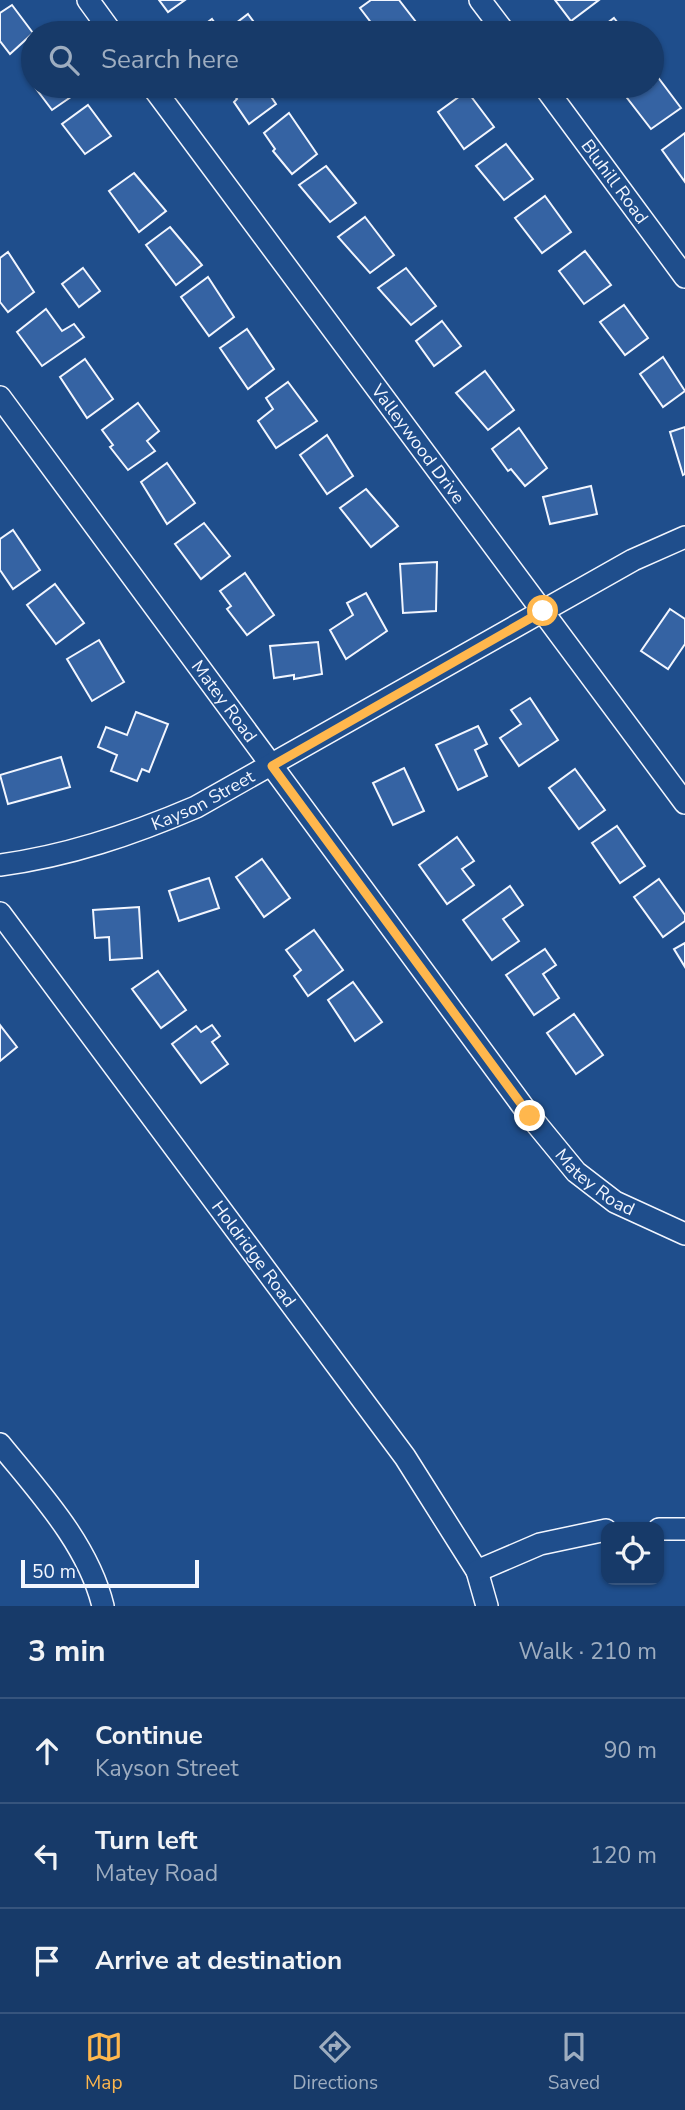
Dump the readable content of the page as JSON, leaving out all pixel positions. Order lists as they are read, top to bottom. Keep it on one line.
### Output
{"streets":{"street":["Bluhill Road","Valleywood Drive","Matey Road","Kayson Street","Holdridge Road"]},"crossings":[["Valleywood Drive","Kayson Street"],["Matey Road","Kayson Street"]],"scale_bar":"50 m","page":{"search":"Search here","scale":"50 m","heading":["3 min","Walk · 210 m"],"list":[["Continue","Kayson Street","90 m"],["Turn left","Matey Road","120 m"],"Arrive at destination"],"nav":["Map","Directions","Saved"]}}
